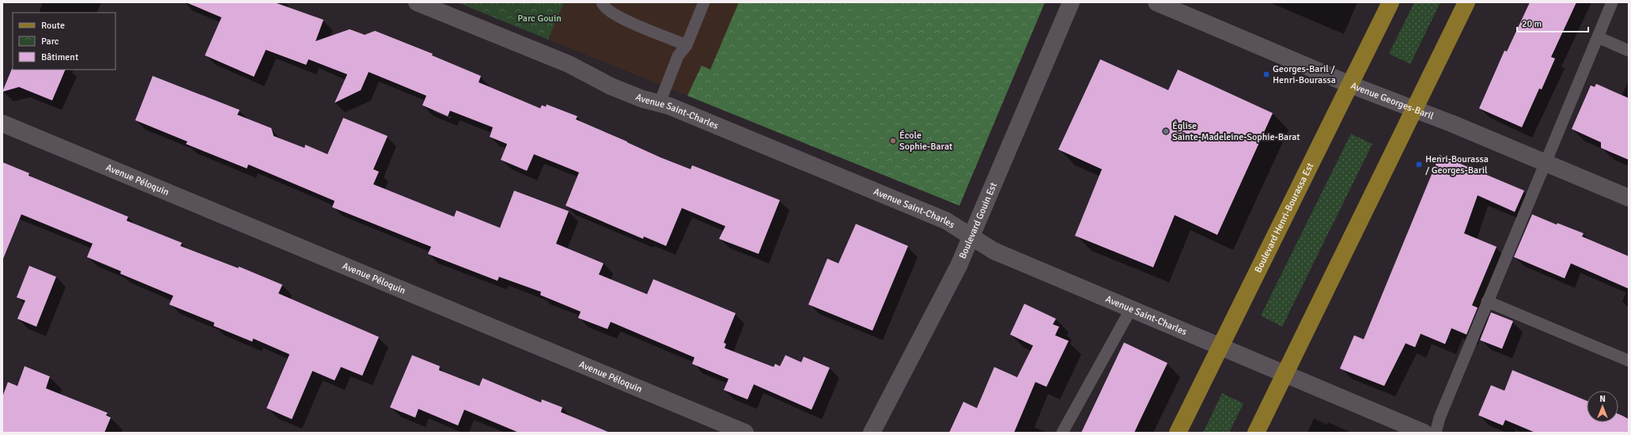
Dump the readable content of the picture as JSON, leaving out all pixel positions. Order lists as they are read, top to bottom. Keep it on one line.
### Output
{"streets":{"main road":["Boulevard Henri-Bourassa Est"],"street":["Avenue Georges-Baril","Avenue Saint-Charles","Avenue Péloquin","Boulevard Gouin Est"]},"crossings":[["Avenue Georges-Baril","Boulevard Henri-Bourassa Est"],["Avenue Saint-Charles","Boulevard Henri-Bourassa Est"],["Avenue Saint-Charles","Boulevard Gouin Est"]],"parks":["Parc Gouin"],"places":{"transit":["Georges-Baril / Henri-Bourassa","Henri-Bourassa / Georges-Baril"],"other":["Église Sainte-Madeleine-Sophie-Barat","École Sophie-Barat"]},"legend":["Route","Parc","Bâtiment"],"scale_bar":"20 m","north":"top"}
